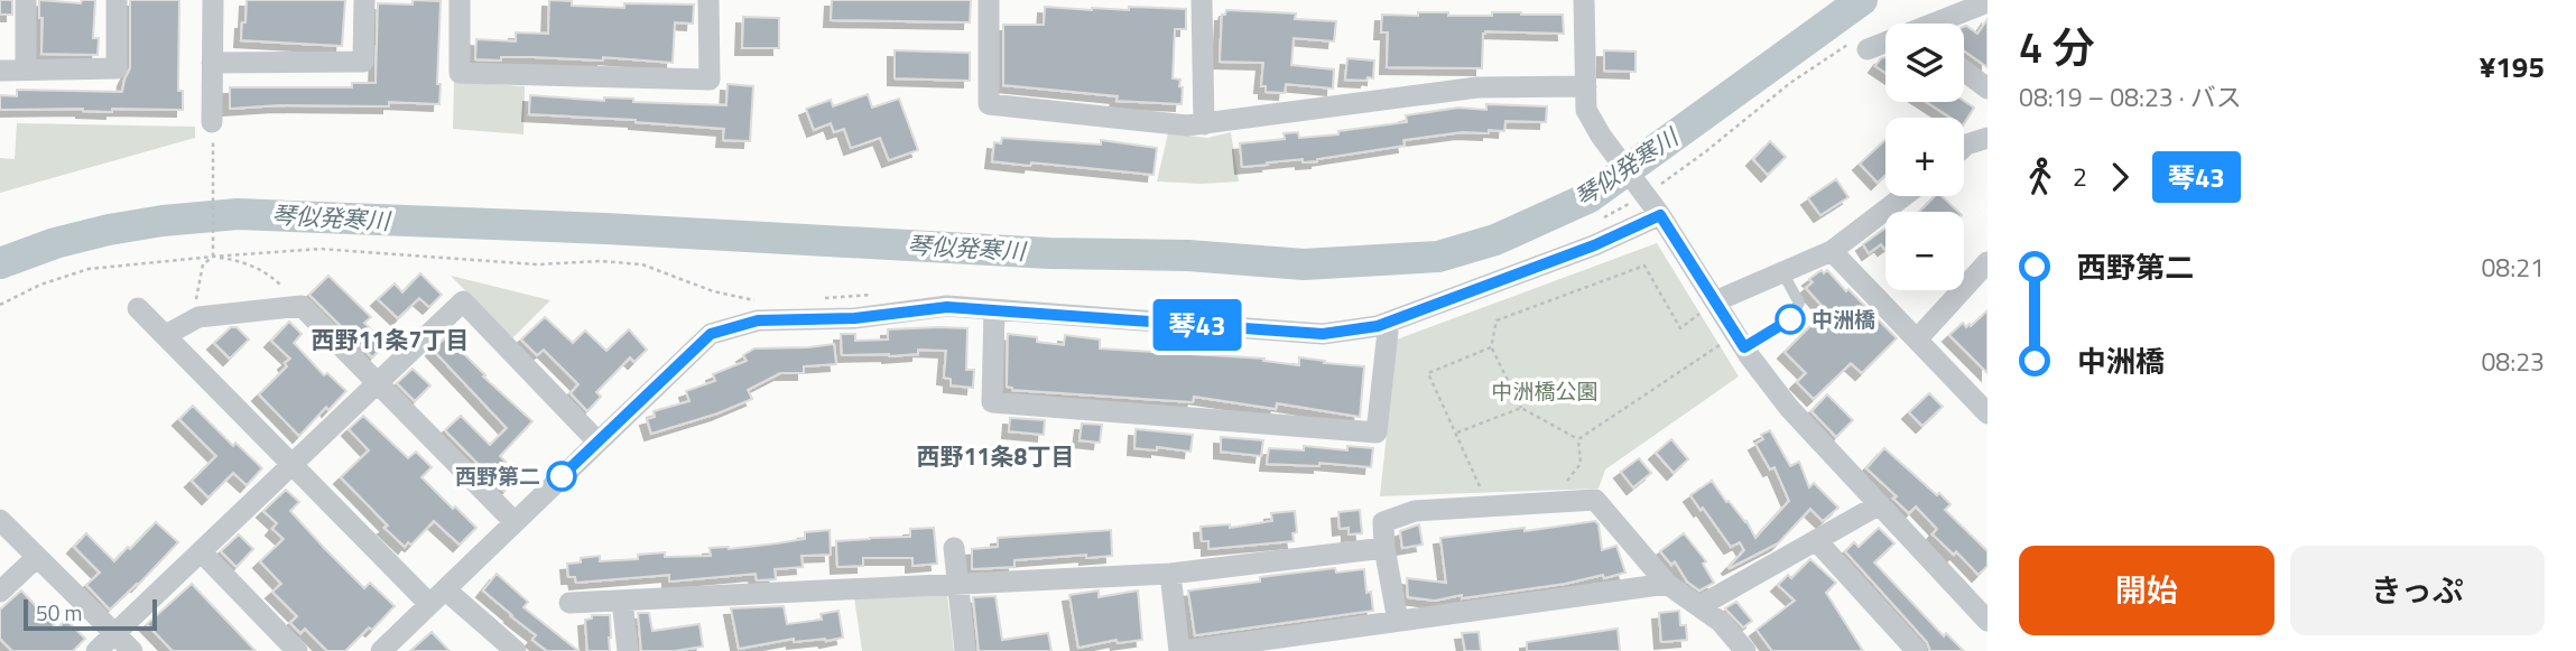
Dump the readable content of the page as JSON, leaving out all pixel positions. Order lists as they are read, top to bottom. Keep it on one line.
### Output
{"districts":["西野11条7丁目","西野11条8丁目"],"water":["琴似発寒川"],"parks":["中洲橋公園"],"places":["中洲橋","西野第二"],"lines":["bus line 琴43"],"scale_bar":"50 m","page":{"on_map":"琴43","heading":["4 分","08:19 – 08:23 · バス","¥195"],"map_buttons":["+","−"],"legs":["2","琴43"],"list":[{"name":"西野第二","value":"08:21"},{"name":"中洲橋","value":"08:23"}],"buttons":["開始","きっぷ"],"scale":"50 m"}}
